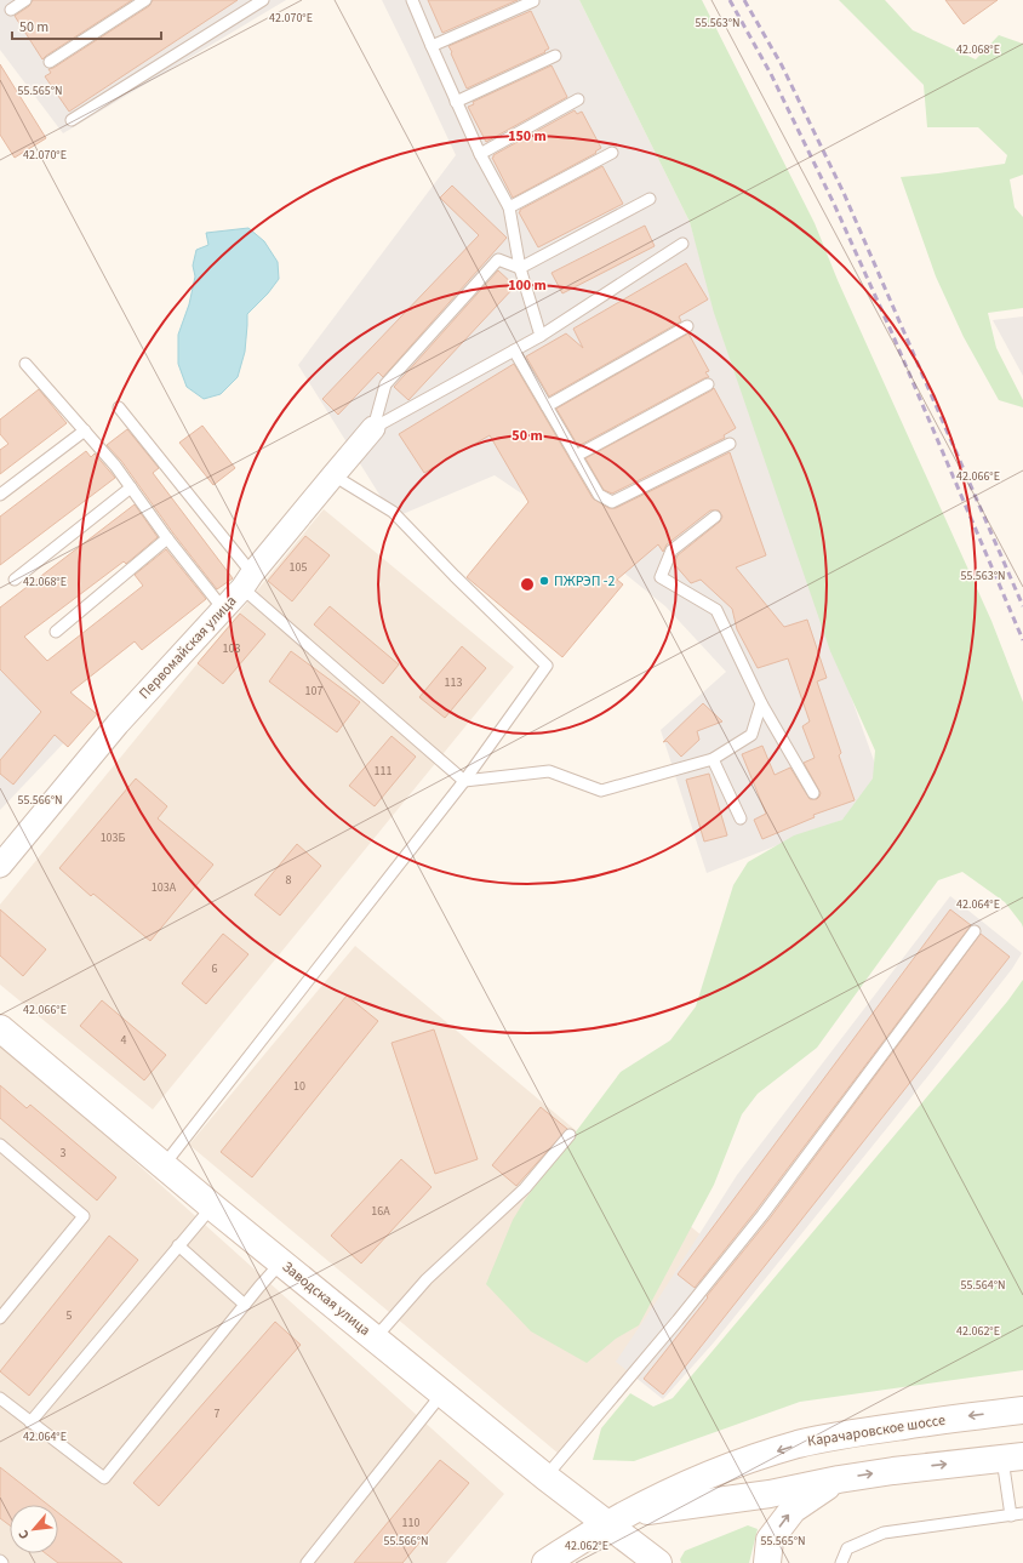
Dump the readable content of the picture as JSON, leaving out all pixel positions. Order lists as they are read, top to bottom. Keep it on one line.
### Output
{"streets":{"street":["Первомайская улица","Заводская улица","Карачаровское шоссе"]},"crossings":[["Заводская улица","Карачаровское шоссе"]],"places":["ПЖРЭП -2"],"house_numbers":["105","103","113","107","111","103Б","8","103А","6","4","10","3","16А","5","7","110"],"scale_bar":"50 m","north":"bottom left","coordinates":["42.070°E","55.563°N","42.068°E","55.565°N","42.066°E","55.566°N","42.064°E","55.564°N","42.062°E"],"rings":["150 m","100 m","50 m"]}
